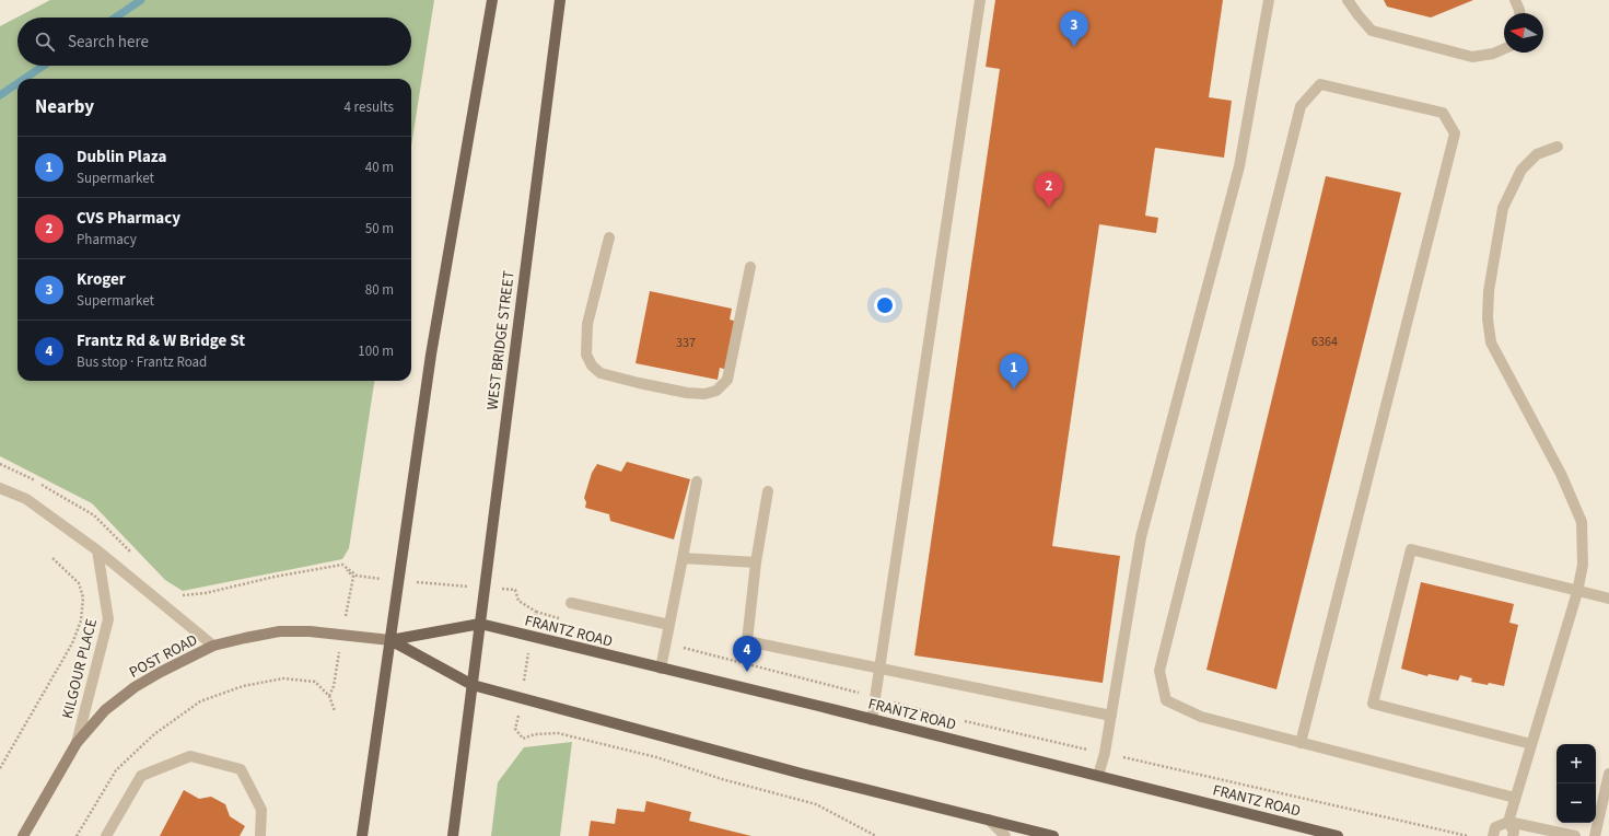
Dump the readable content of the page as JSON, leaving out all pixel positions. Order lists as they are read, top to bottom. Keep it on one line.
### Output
{"streets":{"main road":["WEST BRIDGE STREET","FRANTZ ROAD","POST ROAD"],"street":["KILGOUR PLACE"]},"crossings":[["WEST BRIDGE STREET","FRANTZ ROAD"],["POST ROAD","KILGOUR PLACE"]],"house_numbers":["6364","337"],"north":"left","page":{"pins":["3","2","1","4"],"search":"Search here","heading":["Nearby","4 results"],"list":[{"mark":"1","name":"Dublin Plaza","note":"Supermarket","value":"40 m"},{"mark":"2","name":"CVS Pharmacy","note":"Pharmacy","value":"50 m"},{"mark":"3","name":"Kroger","note":"Supermarket","value":"80 m"},{"mark":"4","name":"Frantz Rd & W Bridge St","note":"Bus stop · Frantz Road","value":"100 m"}],"map_buttons":["+","−"]}}
